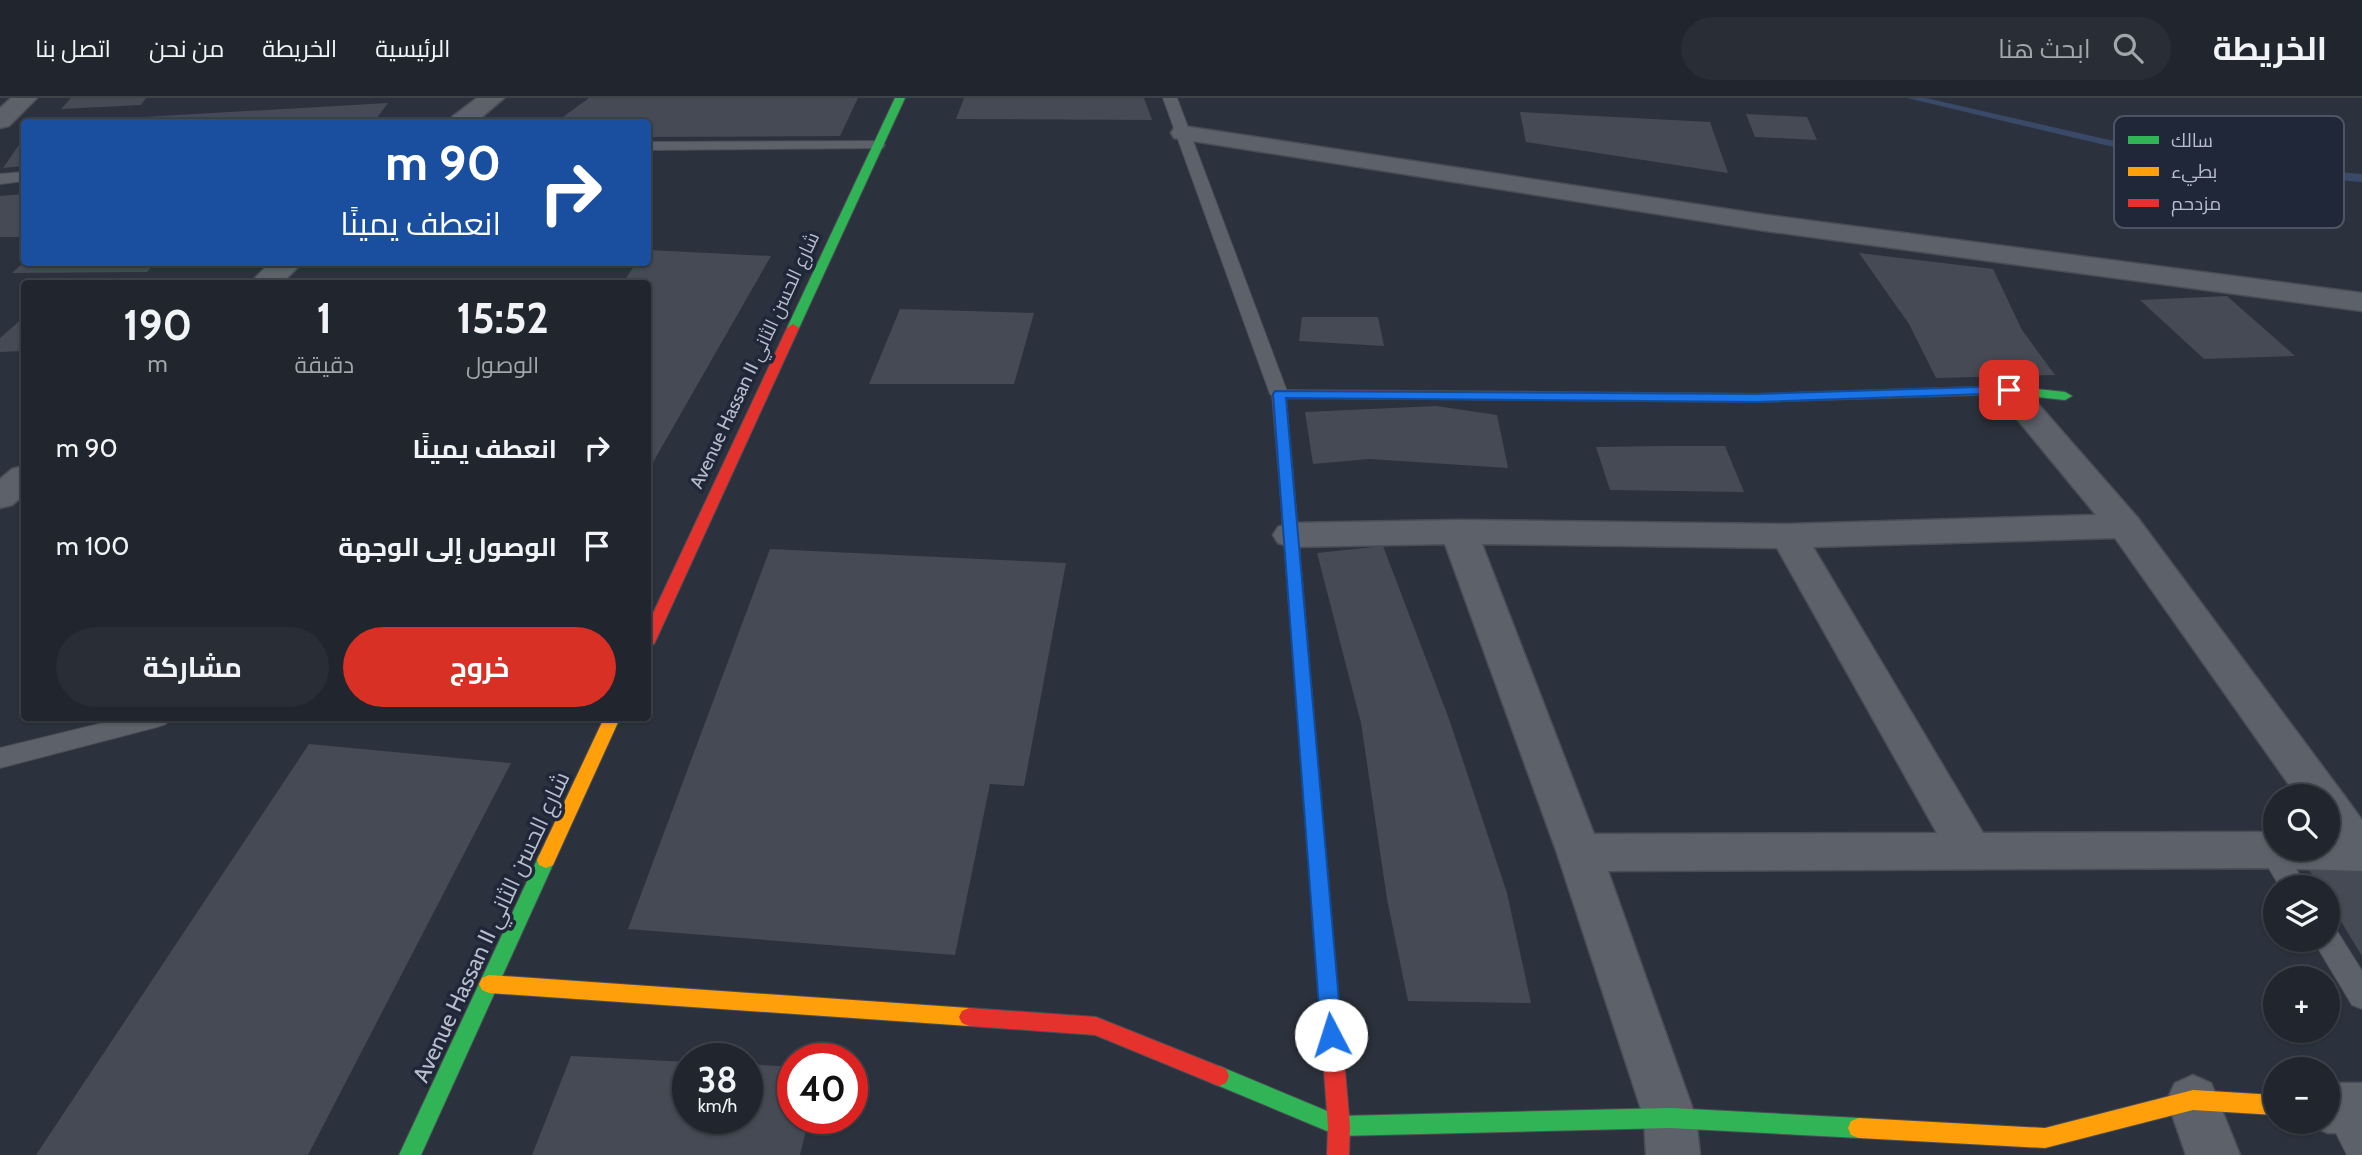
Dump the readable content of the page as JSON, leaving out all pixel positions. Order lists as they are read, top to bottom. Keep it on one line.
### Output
{"streets":{"street":["Avenue Hassan II شارع الحسن الثاني"]},"legend":["سالك","بطيء","مزدحم"],"page":{"header":"الخريطة","search":"ابحث هنا","nav":["الرئيسية","الخريطة","من نحن","اتصل بنا"],"turn":["90 m","انعطف يمينًا"],"eta":["15:52","الوصول","1","دقيقة","190","m"],"list":[{"name":"انعطف يمينًا","value":"90 m"},{"name":"الوصول إلى الوجهة","value":"100 m"}],"buttons":["خروج","مشاركة"],"map_buttons":["+","−"],"speed":"38 km/h","limit":"40"}}
